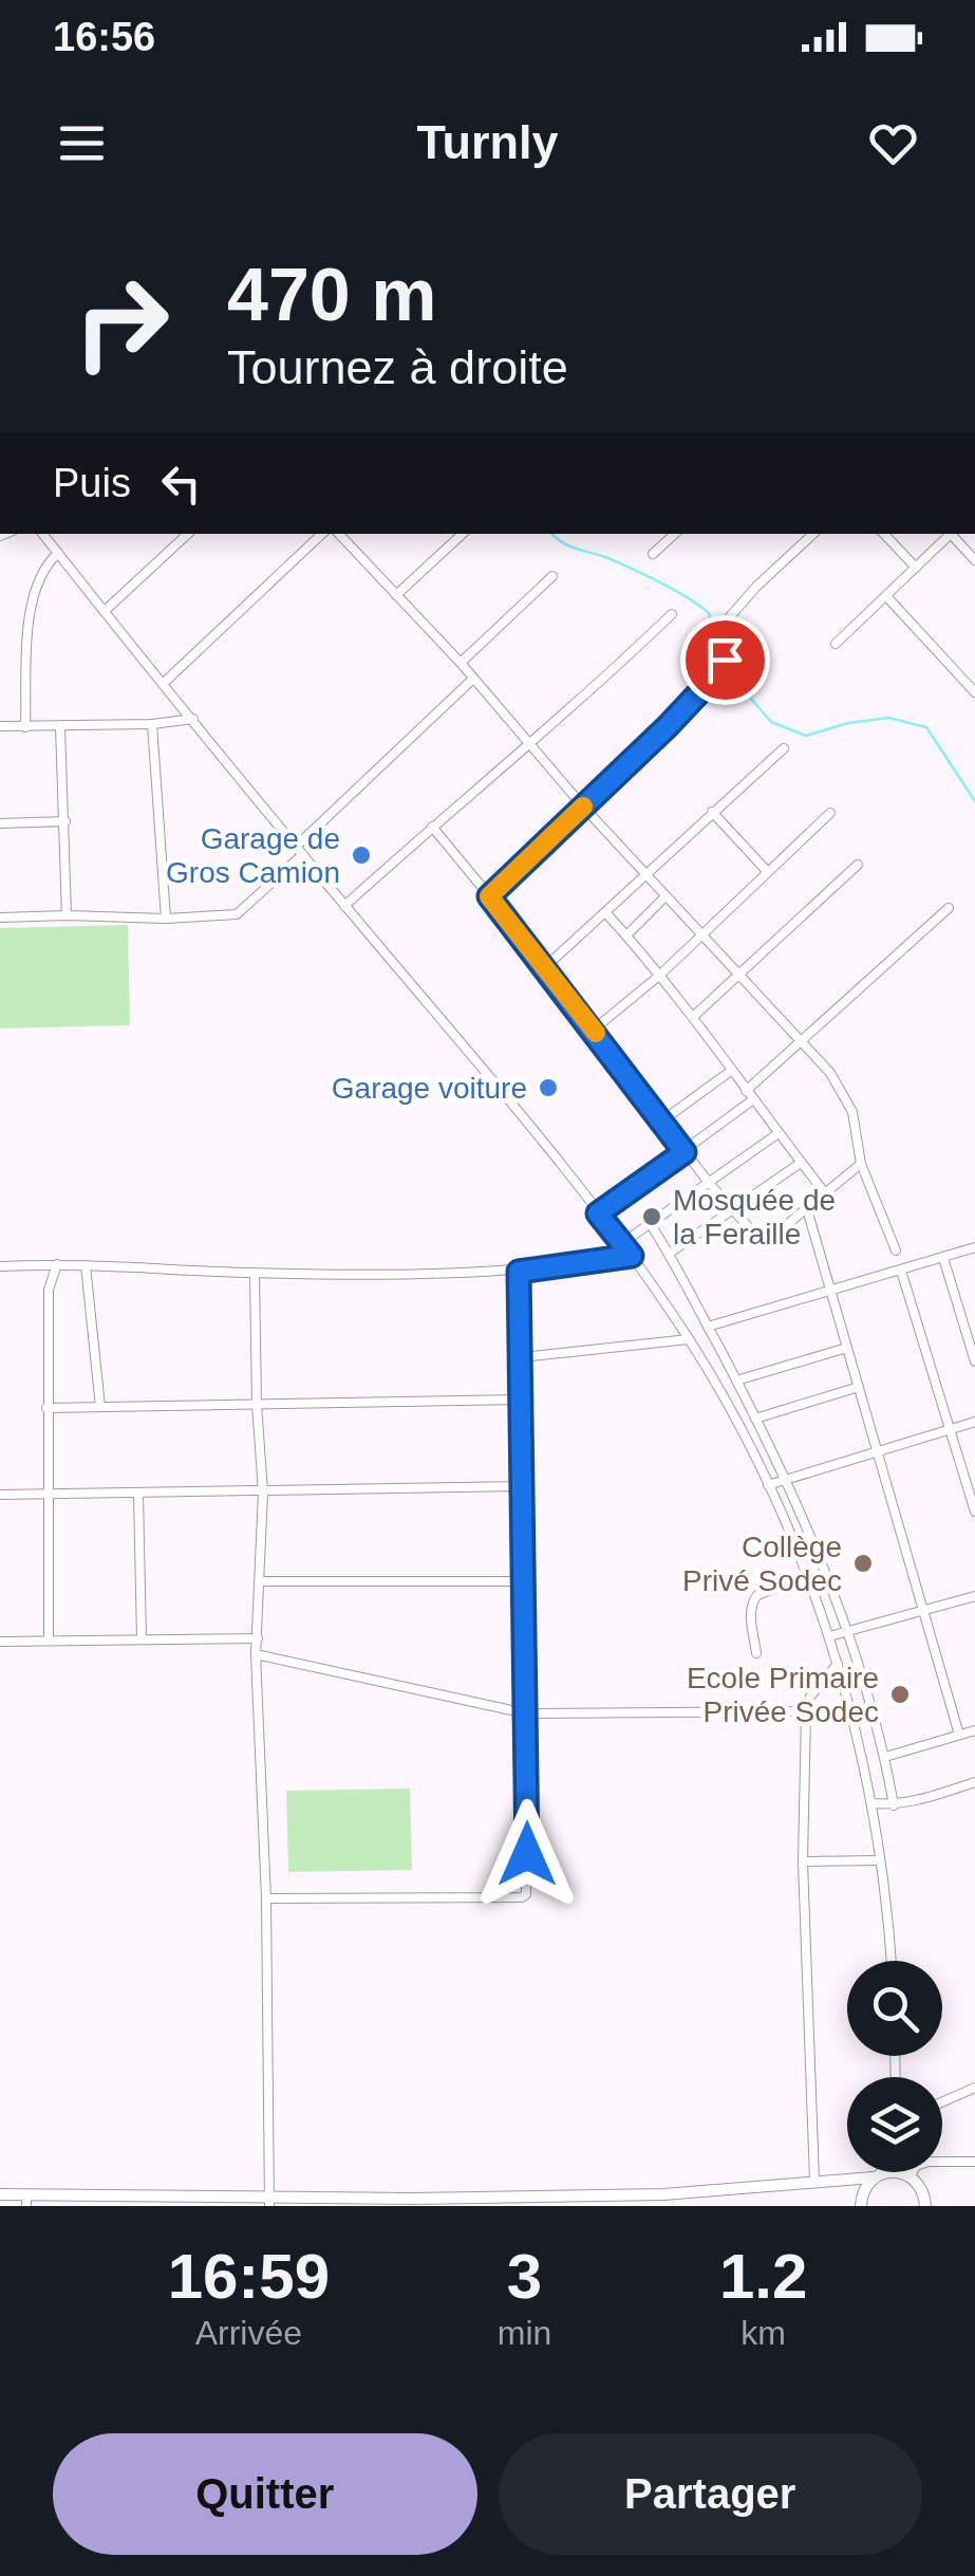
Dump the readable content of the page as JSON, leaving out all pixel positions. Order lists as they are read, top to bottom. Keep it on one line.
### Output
{"places":["Garage de Gros Camion","Garage voiture","Mosquée de la Feraille","Collège Privé Sodec","Ecole Primaire Privée Sodec"],"page":{"status":"16:56","header":"Turnly","turn":["470 m","Tournez à droite"],"then":"Puis","eta":["16:59","Arrivée","3","min","1.2","km"],"buttons":["Quitter","Partager"]}}
